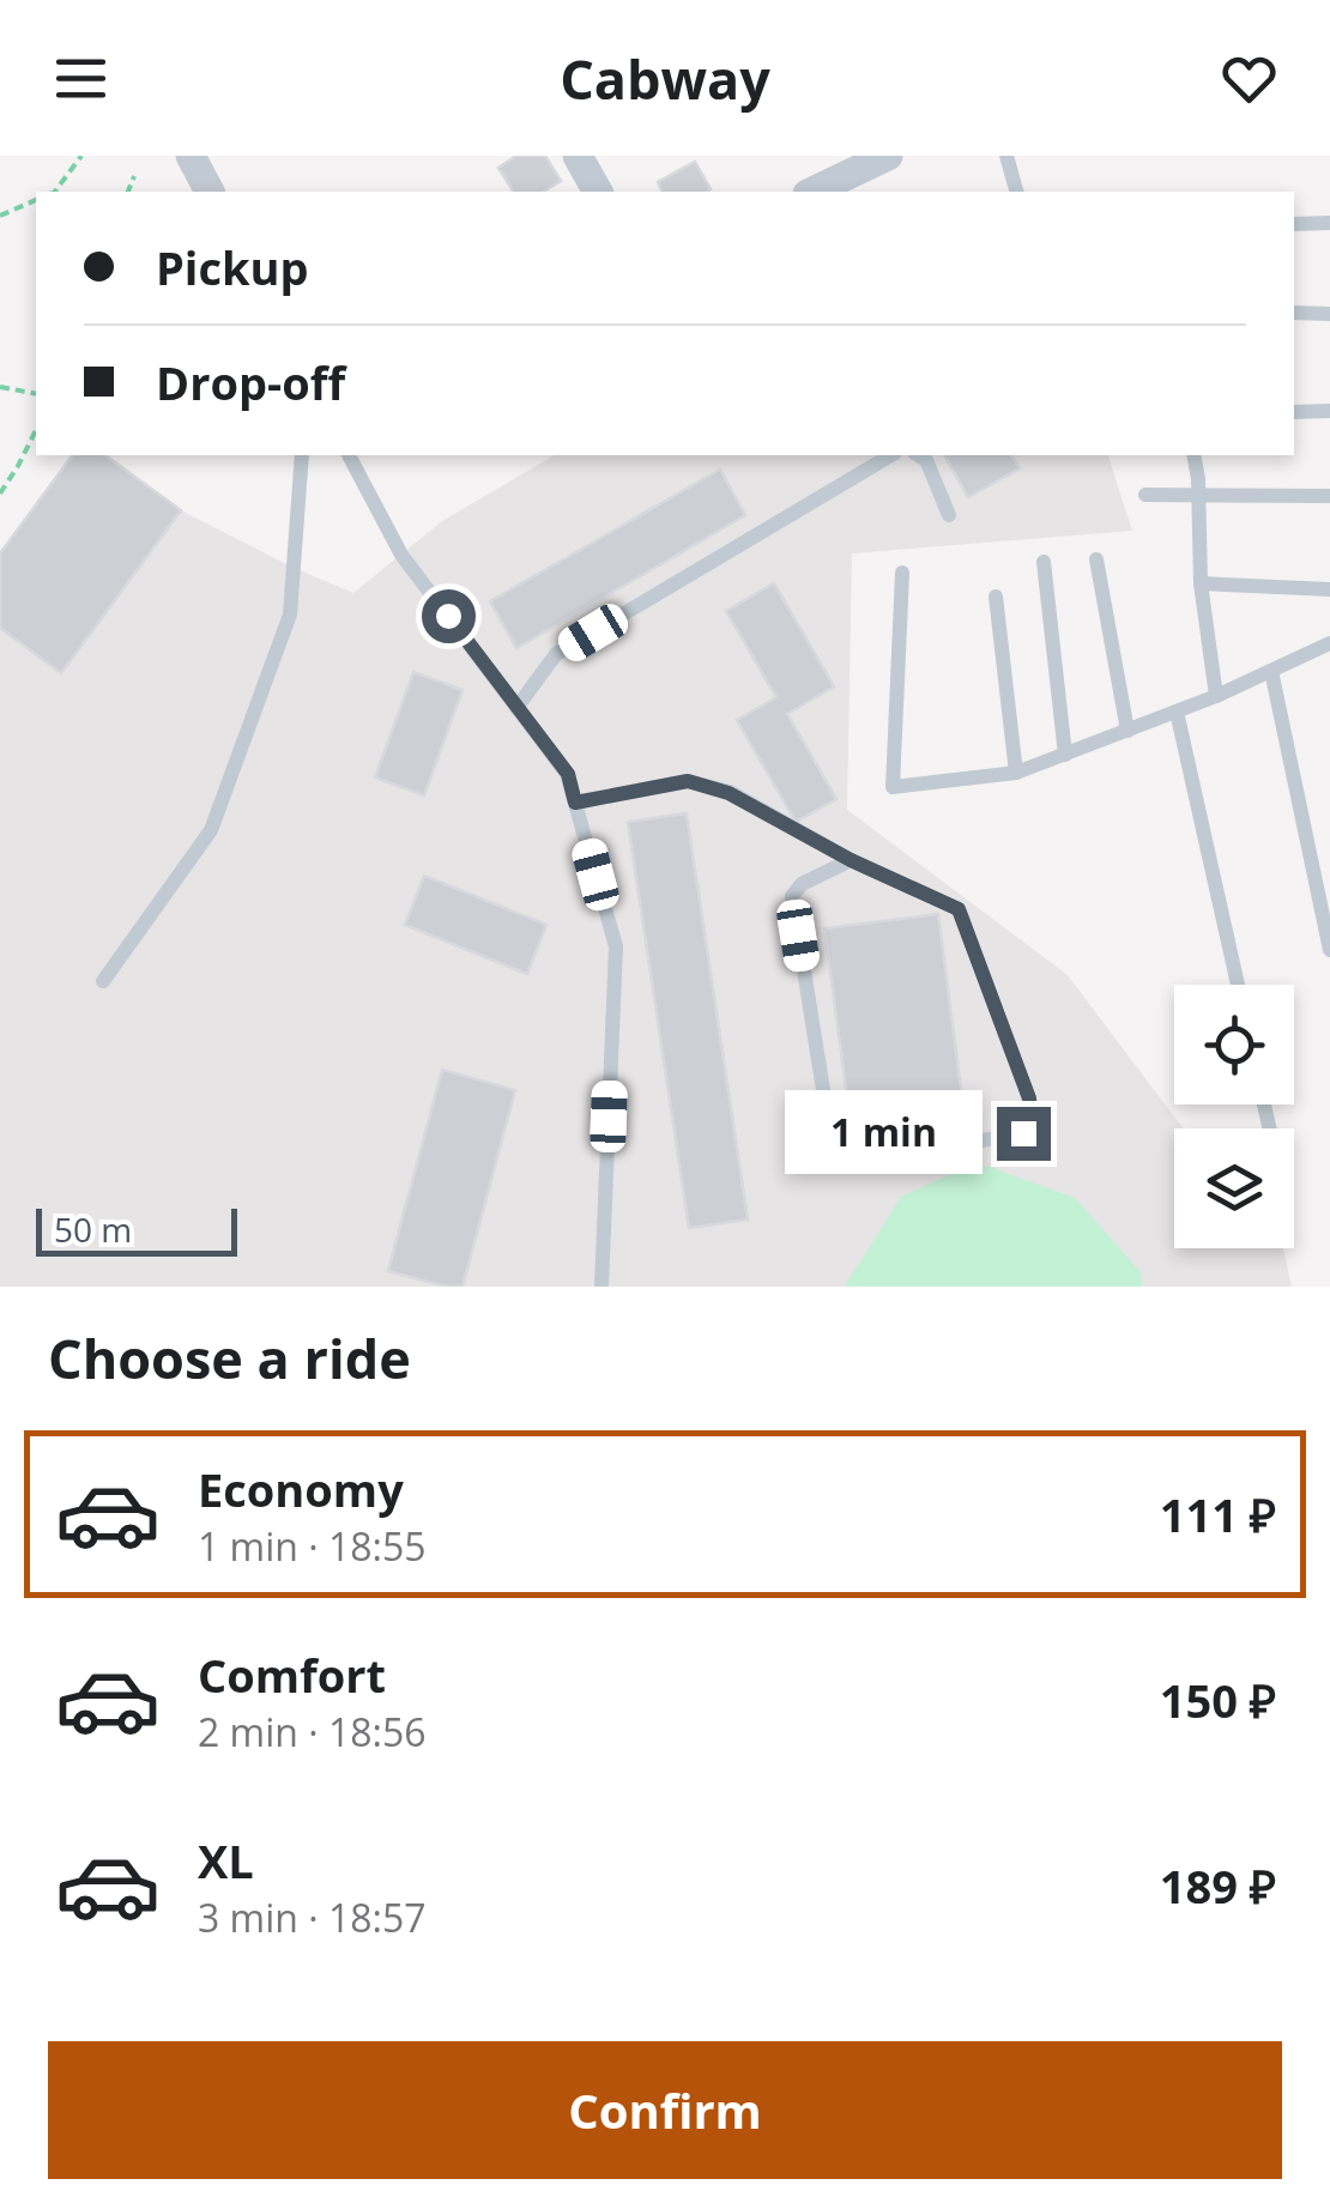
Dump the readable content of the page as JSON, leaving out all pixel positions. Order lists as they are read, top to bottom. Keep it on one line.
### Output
{"scale_bar":"50 m","page":{"header":"Cabway","banner":["Pickup","Drop-off"],"bubble":"1 min","scale":"50 m","heading":"Choose a ride","list":[{"name":"Economy","note":"1 min · 18:55","value":"111 ₽"},{"name":"Comfort","note":"2 min · 18:56","value":"150 ₽"},{"name":"XL","note":"3 min · 18:57","value":"189 ₽"}],"buttons":"Confirm"}}
